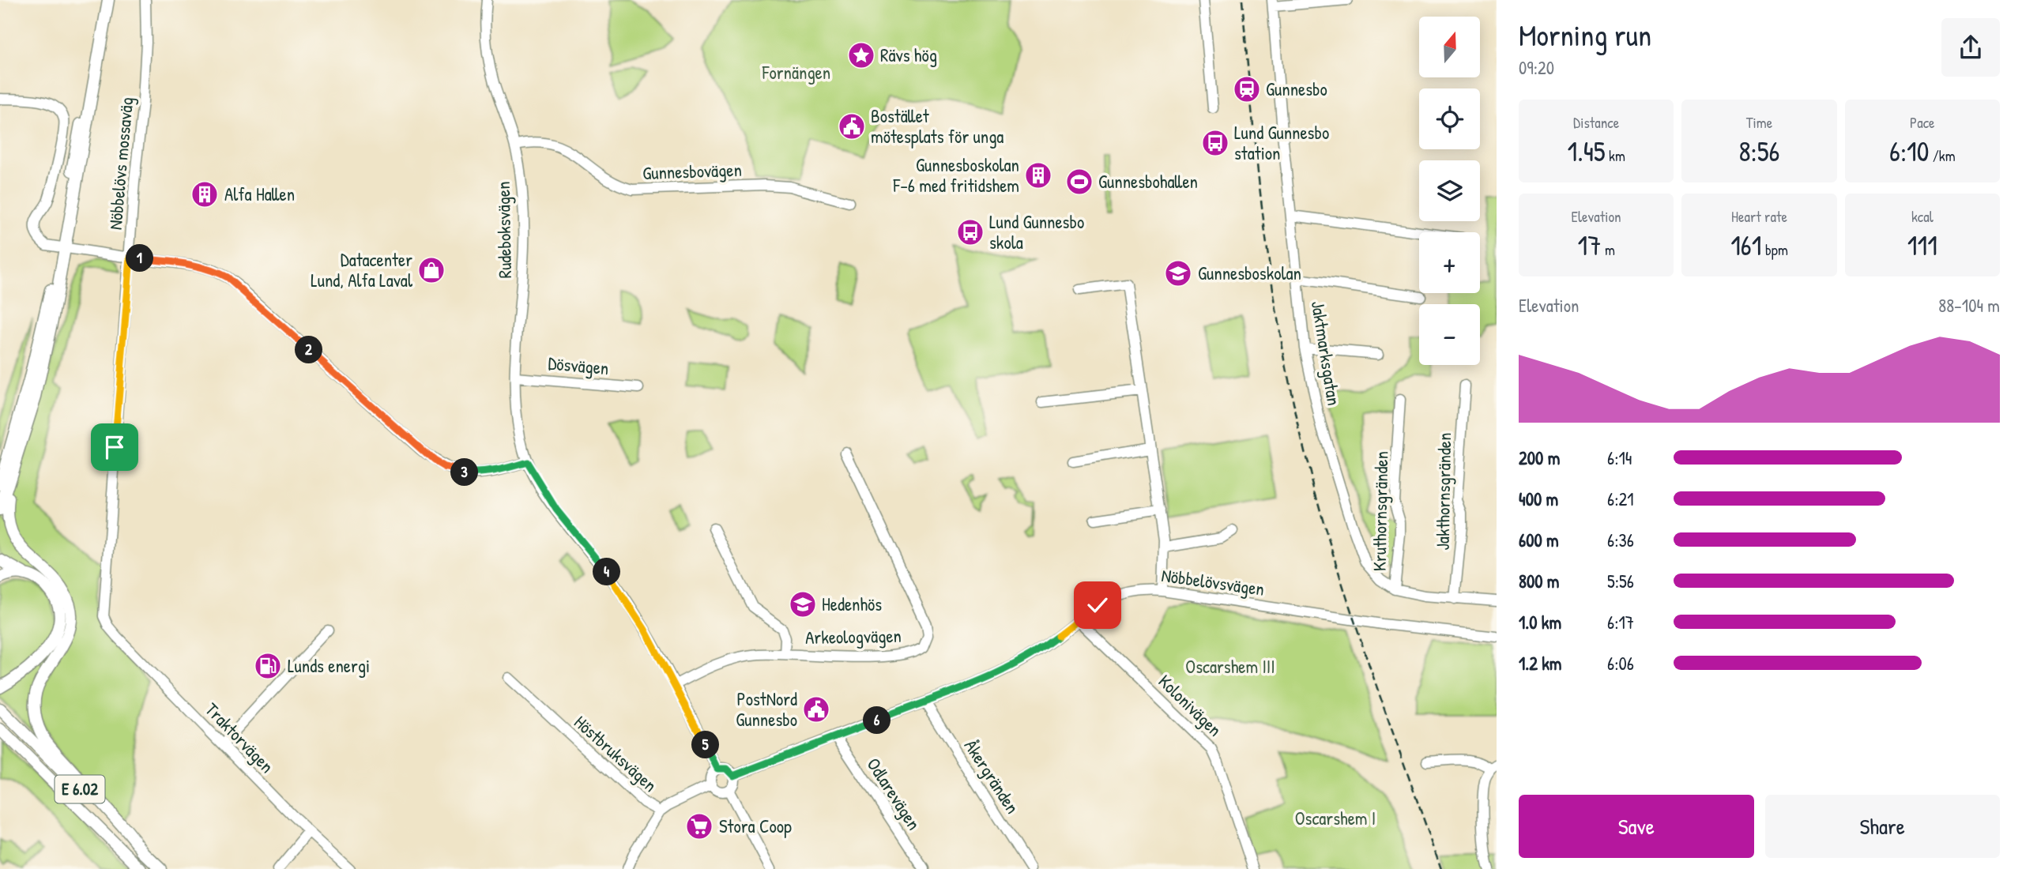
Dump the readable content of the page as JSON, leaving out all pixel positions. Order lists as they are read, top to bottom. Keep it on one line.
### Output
{"streets":{"main road":["E 6.02"],"street":["Nöbbelövs mossaväg","Gunnesbovägen","Rudeboksvägen","Jaktmarksgatan","Dösvägen","Jakthornsgränden","Kruthornsgränden","Nöbbelövsvägen","Arkeologvägen","Kolonivägen","Traktorvägen","Höstbruksvägen","Åkergränden","Odlarevägen"]},"crossings":[["Nöbbelövs mossaväg","Traktorvägen"],["Gunnesbovägen","Rudeboksvägen"],["Rudeboksvägen","Dösvägen"],["Rudeboksvägen","Nöbbelövsvägen"],["Rudeboksvägen","Arkeologvägen"],["Rudeboksvägen","Höstbruksvägen"],["Jaktmarksgatan","Jakthornsgränden"],["Jaktmarksgatan","Kruthornsgränden"],["Nöbbelövsvägen","Kolonivägen"],["Nöbbelövsvägen","Höstbruksvägen"],["Nöbbelövsvägen","Åkergränden"],["Nöbbelövsvägen","Odlarevägen"]],"parks":["Fornängen","Oscarshem III","Oscarshem I"],"places":{"place":["Rävs hög"],"station":["Gunnesbo"],"public building":["Bostället mötesplats för unga","PostNord Gunnesbo"],"bus stop":["Lund Gunnesbo station","Lund Gunnesbo skola"],"building":["Gunnesboskolan F–6 med fritidshem","Alfa Hallen"],"sports":["Gunnesbohallen"],"shop":["Datacenter Lund, Alfa Laval"],"school or university":["Gunnesboskolan","Hedenhös"],"fuel station":["Lunds energi"],"supermarket":["Stora Coop"]},"north":"top","page":{"heading":["Morning run","09:20"],"map_buttons":["+","−"],"stats":[["Distance","1.45 km"],["Time","8:56"],["Pace","6:10 /km"],["Elevation","17 m"],["Heart rate","161 bpm"],["kcal","111"]],"pins":["1","2","3","4","6","5"],"chart":["Elevation","88–104 m"],"list":[{"name":"200 m","note":"6:14"},{"name":"400 m","note":"6:21"},{"name":"600 m","note":"6:36"},{"name":"800 m","note":"5:56"},{"name":"1.0 km","note":"6:17"},{"name":"1.2 km","note":"6:06"}],"buttons":["Save","Share"]}}
